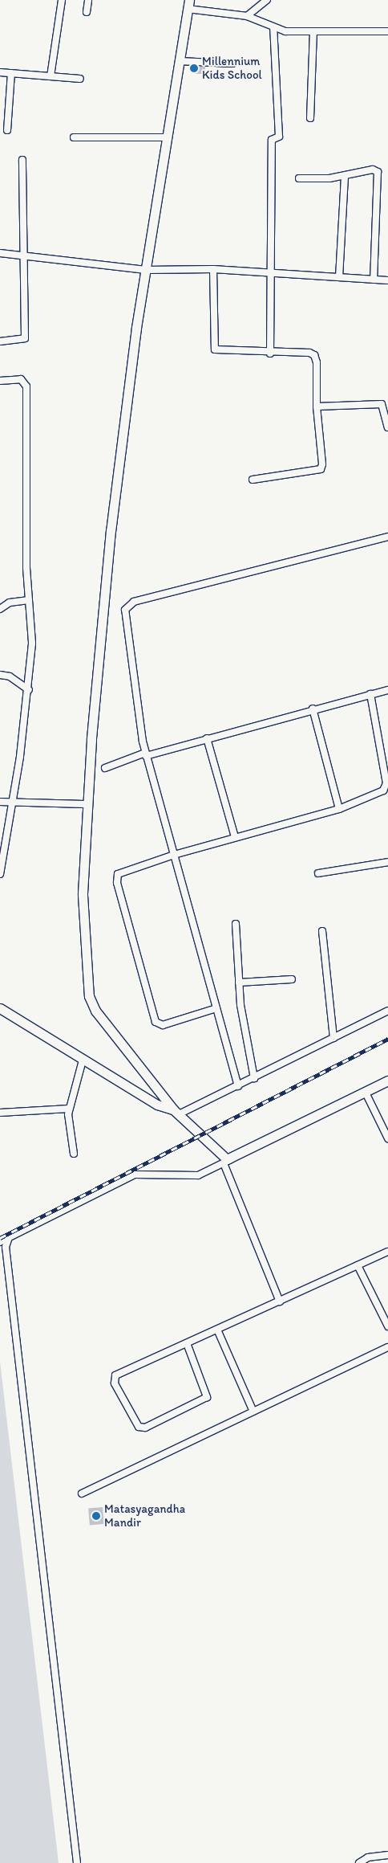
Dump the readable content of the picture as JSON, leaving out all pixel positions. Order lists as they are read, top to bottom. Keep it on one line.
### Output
{"places":["Millennium Kids School","Matasyagandha Mandir"]}
